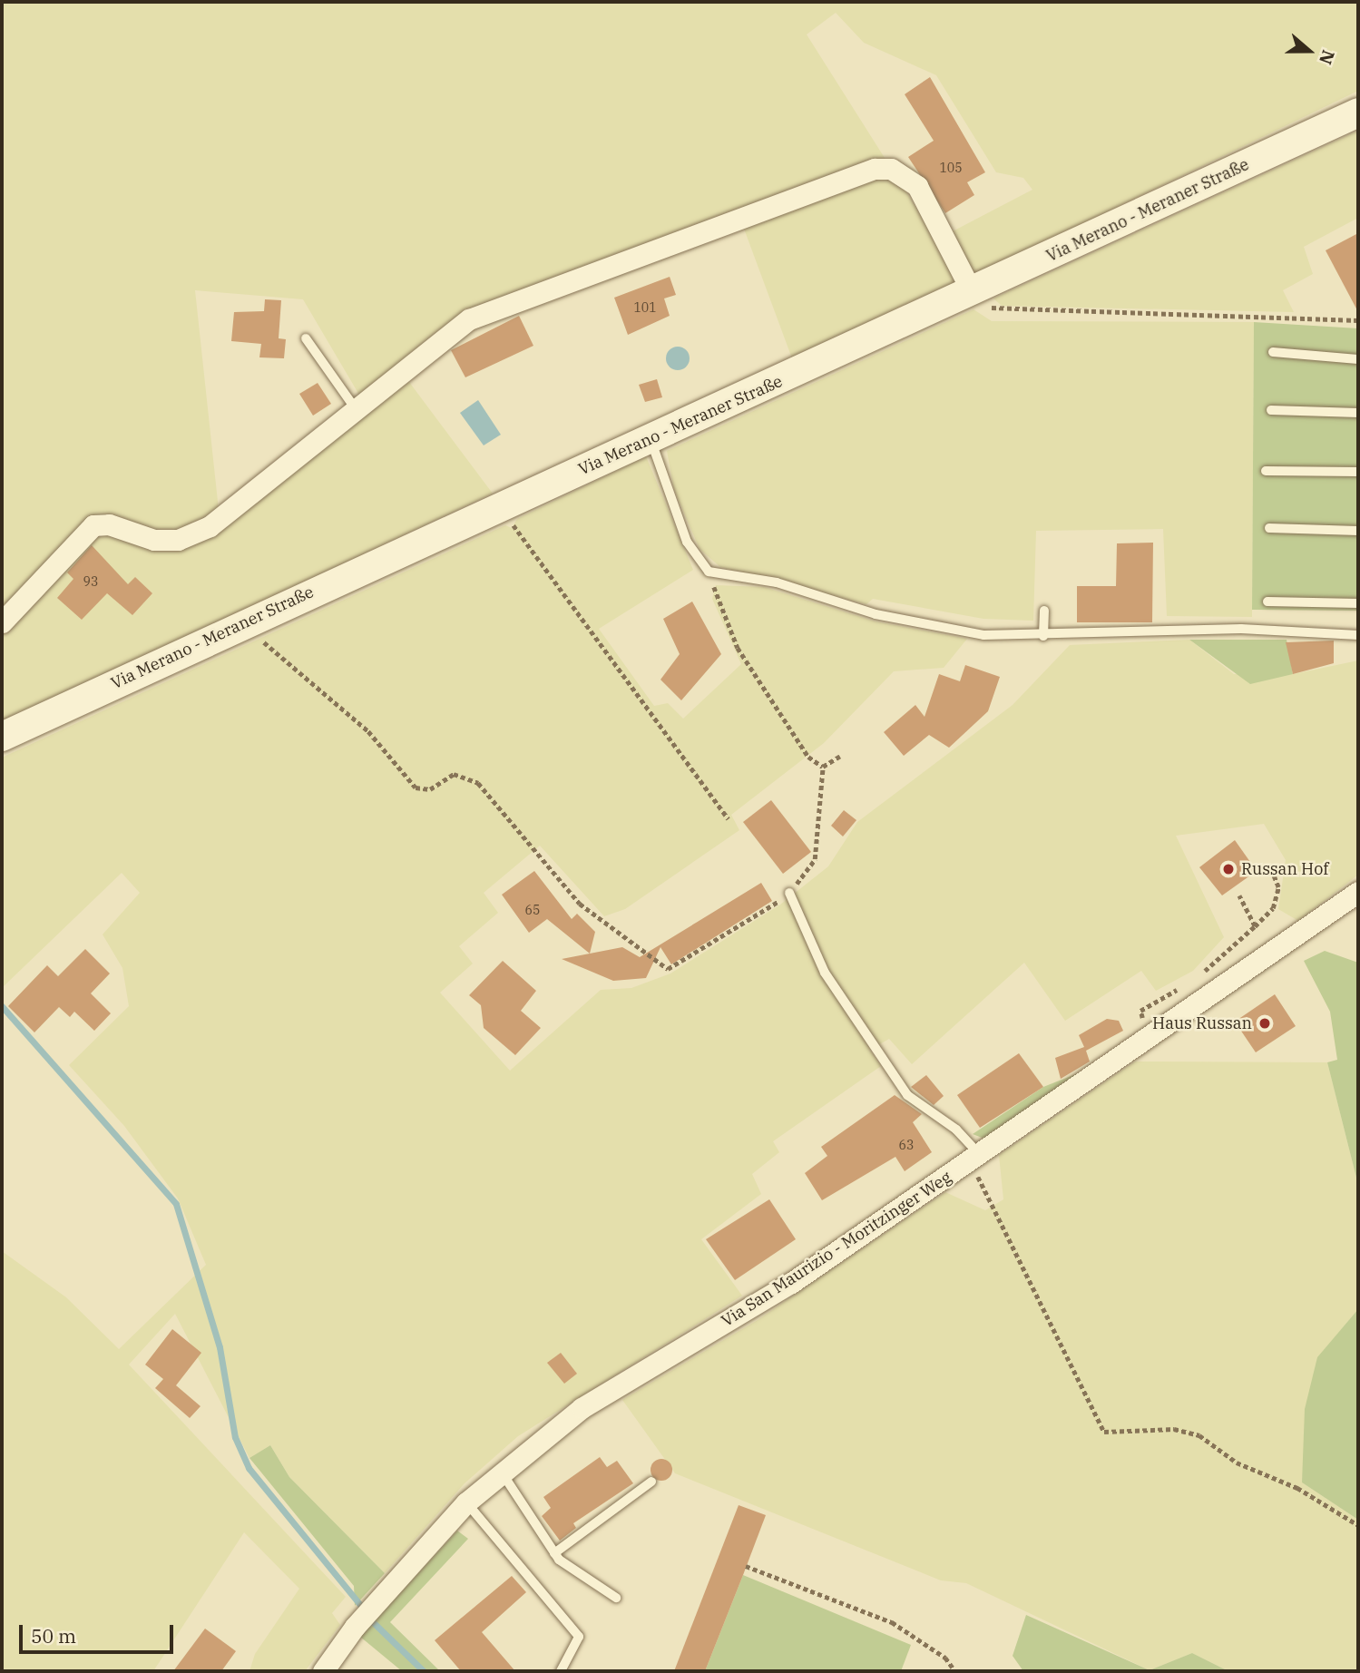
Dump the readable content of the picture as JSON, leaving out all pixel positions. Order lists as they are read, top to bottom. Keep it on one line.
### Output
{"streets":{"main road":["Via Merano - Meraner Straße"],"street":["Via San Maurizio - Moritzinger Weg"]},"places":["Russan Hof","Haus Russan"],"house_numbers":["105","101","93","65","63"],"scale_bar":"50 m","north":"right"}
